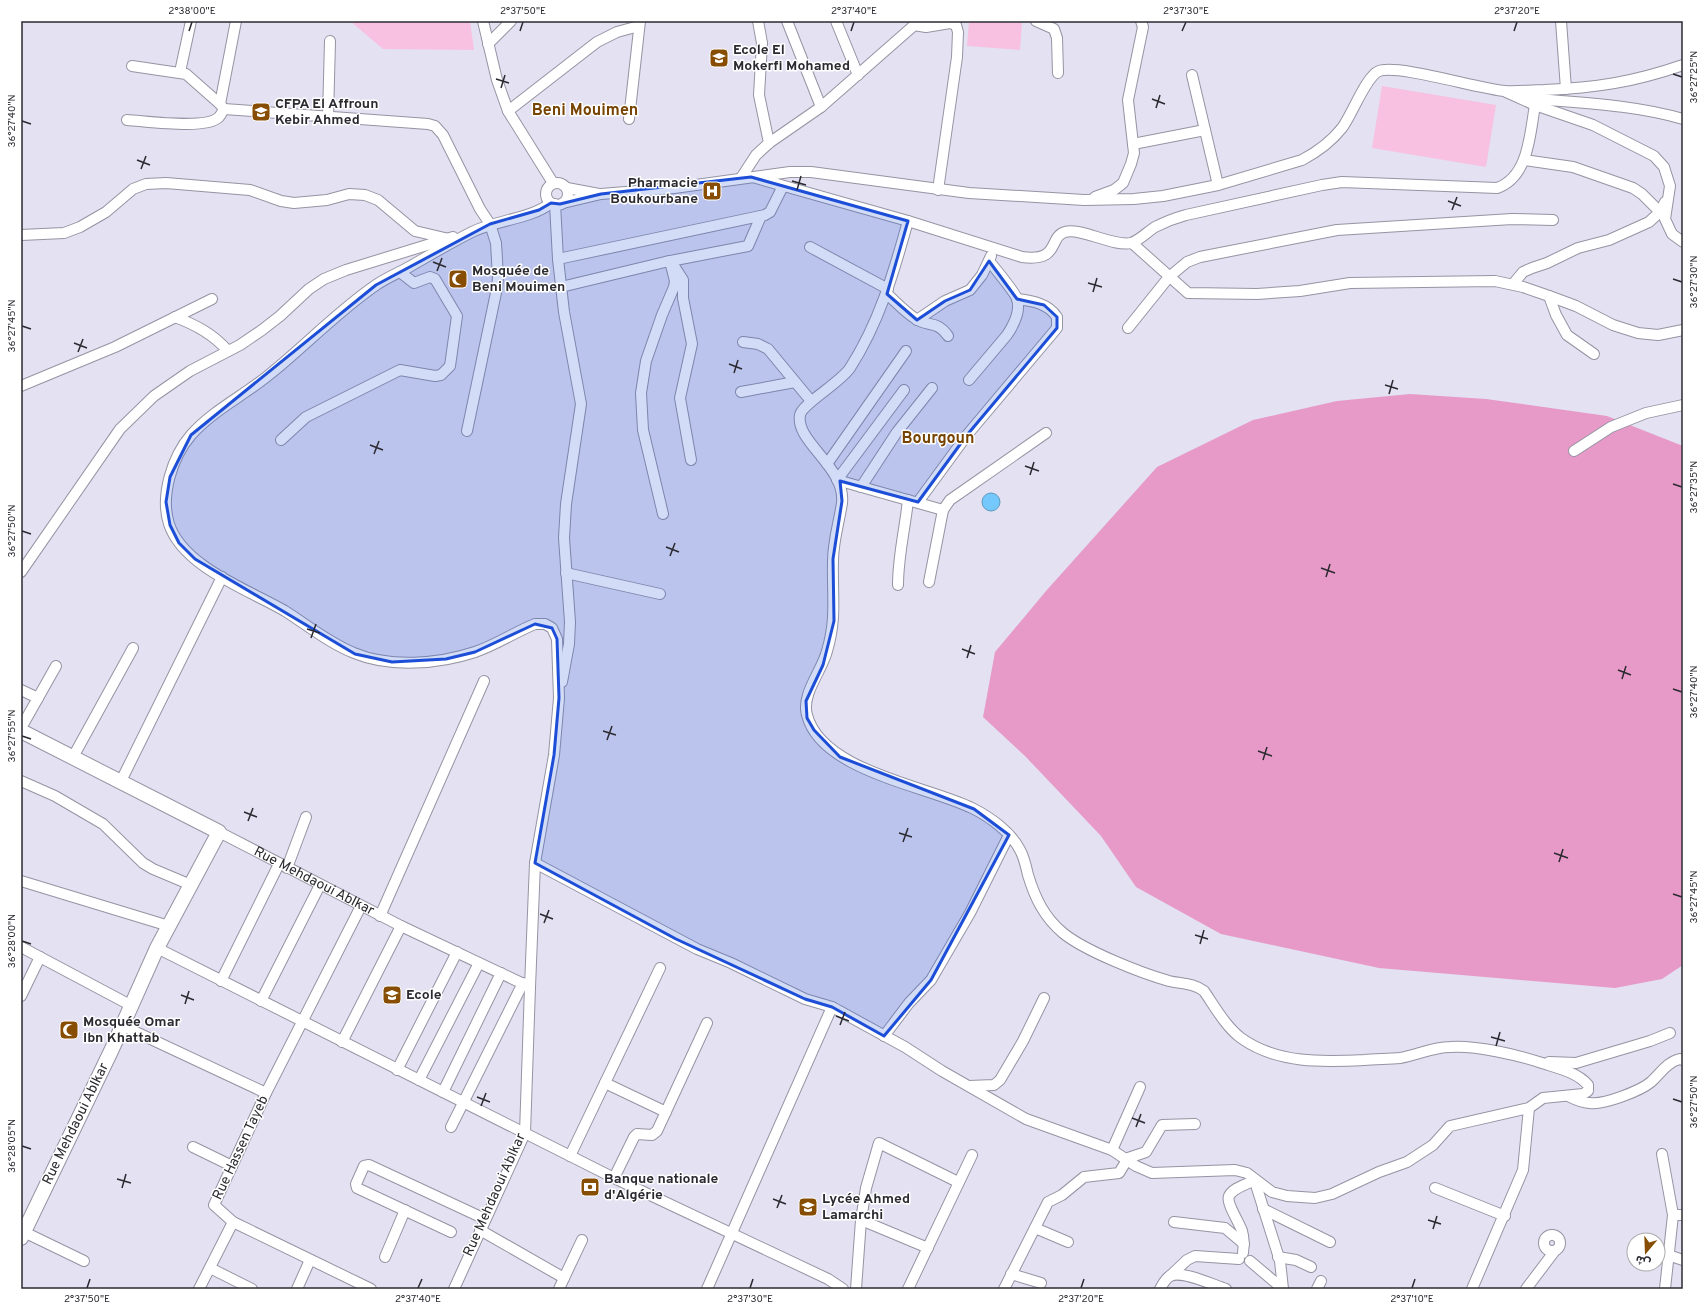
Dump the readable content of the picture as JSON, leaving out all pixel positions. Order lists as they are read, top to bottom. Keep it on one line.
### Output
{"streets":{"street":["Rue Mehdaoui Ablkar","Rue Hassen Tayeb"]},"crossings":[["Rue Mehdaoui Ablkar","Rue Hassen Tayeb"]],"districts":["Beni Mouimen","Bourgoun"],"places":{"school or university":["Ecole El Mokerfi Mohamed","CFPA El Affroun Kebir Ahmed","Ecole","Lycée Ahmed Lamarchi"],"hospital":["Pharmacie Boukourbane"],"mosque":["Mosquée de Beni Mouimen","Mosquée Omar Ibn Khattab"],"bank":["Banque nationale d'Algérie"]},"north":"bottom","coordinates":["2°38'00\"E","2°37'50\"E","2°37'40\"E","2°37'30\"E","2°37'20\"E","36°27'25\"N","36°27'40\"N","36°27'30\"N","36°27'45\"N","36°27'35\"N","36°27'50\"N","36°27'55\"N","36°28'00\"N","36°28'05\"N","2°37'10\"E"]}
